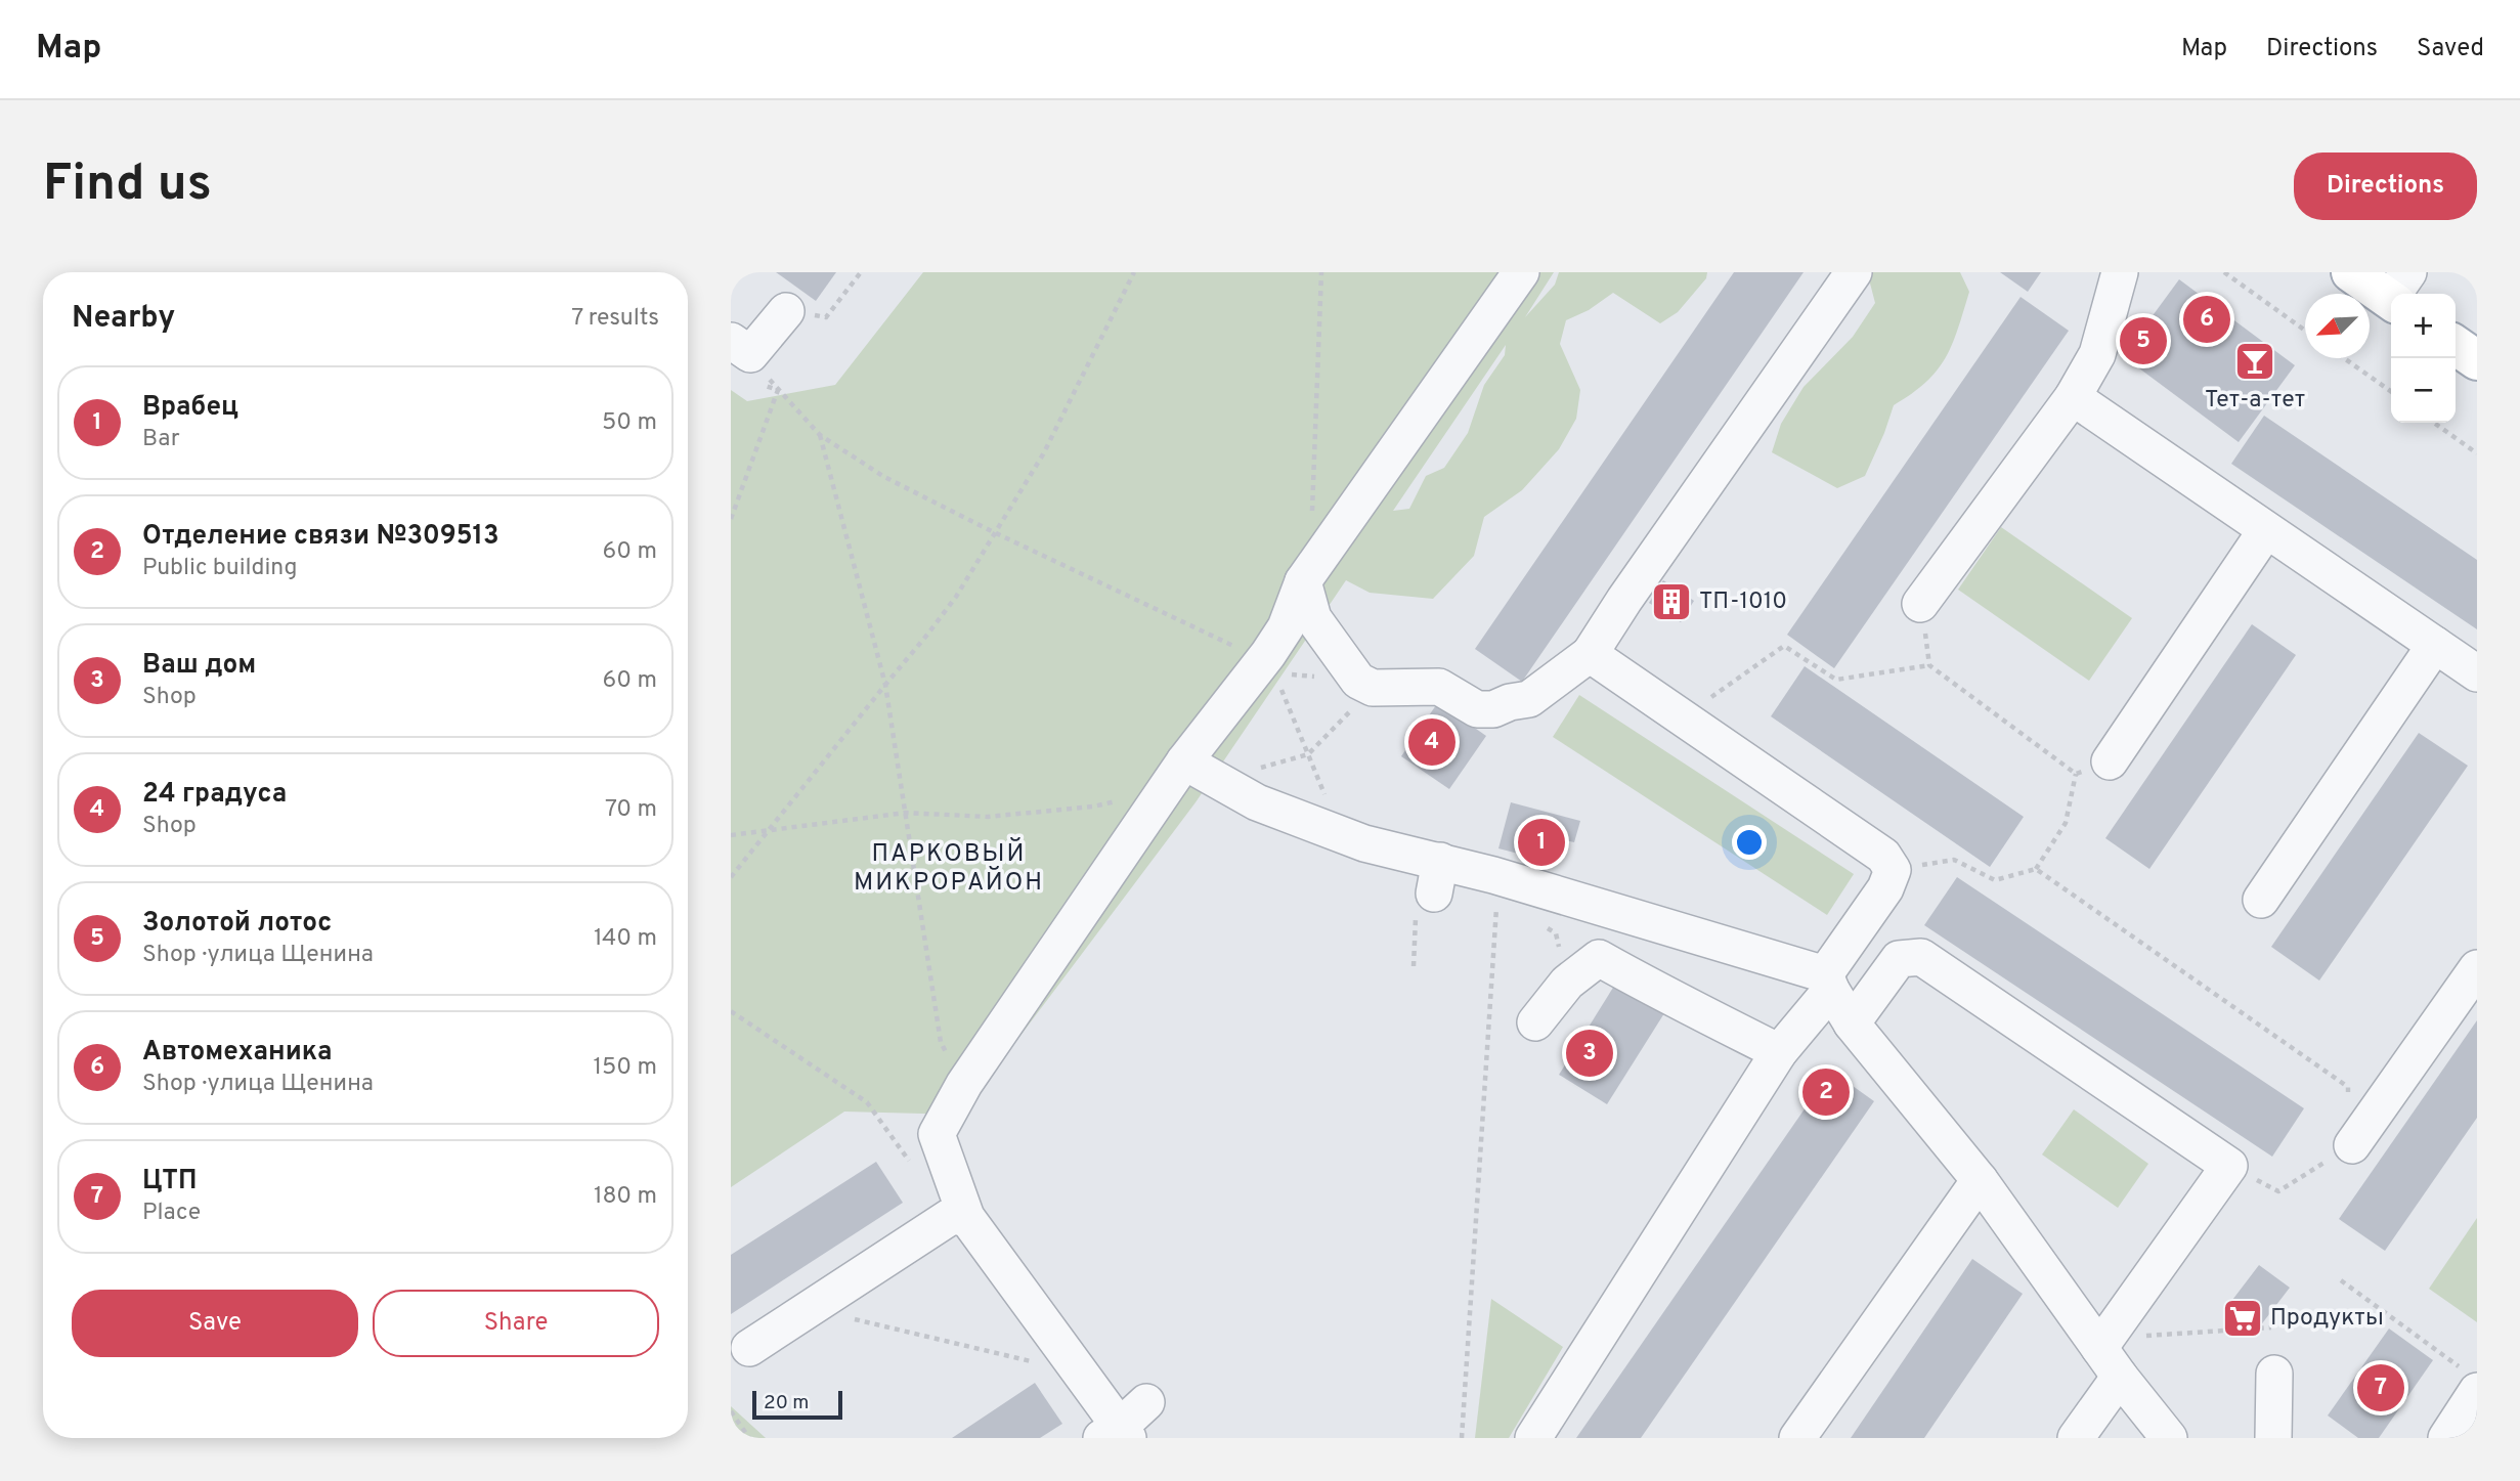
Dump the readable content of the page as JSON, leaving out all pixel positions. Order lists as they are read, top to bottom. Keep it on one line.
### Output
{"districts":["ПАРКОВЫЙ МИКРОРАЙОН"],"places":{"bar":["Тет-а-тет"],"building":["ТП-1010"],"supermarket":["Продукты"]},"scale_bar":"20 m","north":"bottom left","page":{"header":"Map","nav":["Map","Directions","Saved"],"buttons":["Directions",["Save","Share"]],"title":"Find us","heading":["Nearby","7 results"],"pins":["6","5","4","1","3","2","7"],"map_buttons":["+","−"],"list":[{"mark":"1","name":"Врабец","note":"Bar","value":"50 m"},{"mark":"2","name":"Отделение связи №309513","note":"Public building","value":"60 m"},{"mark":"3","name":"Ваш дом","note":"Shop","value":"60 m"},{"mark":"4","name":"24 градуса","note":"Shop","value":"70 m"},{"mark":"5","name":"Золотой лотос","note":"Shop · улица Щенина","value":"140 m"},{"mark":"6","name":"Автомеханика","note":"Shop · улица Щенина","value":"150 m"},{"mark":"7","name":"ЦТП","note":"Place","value":"180 m"}],"scale":"20 m"}}
